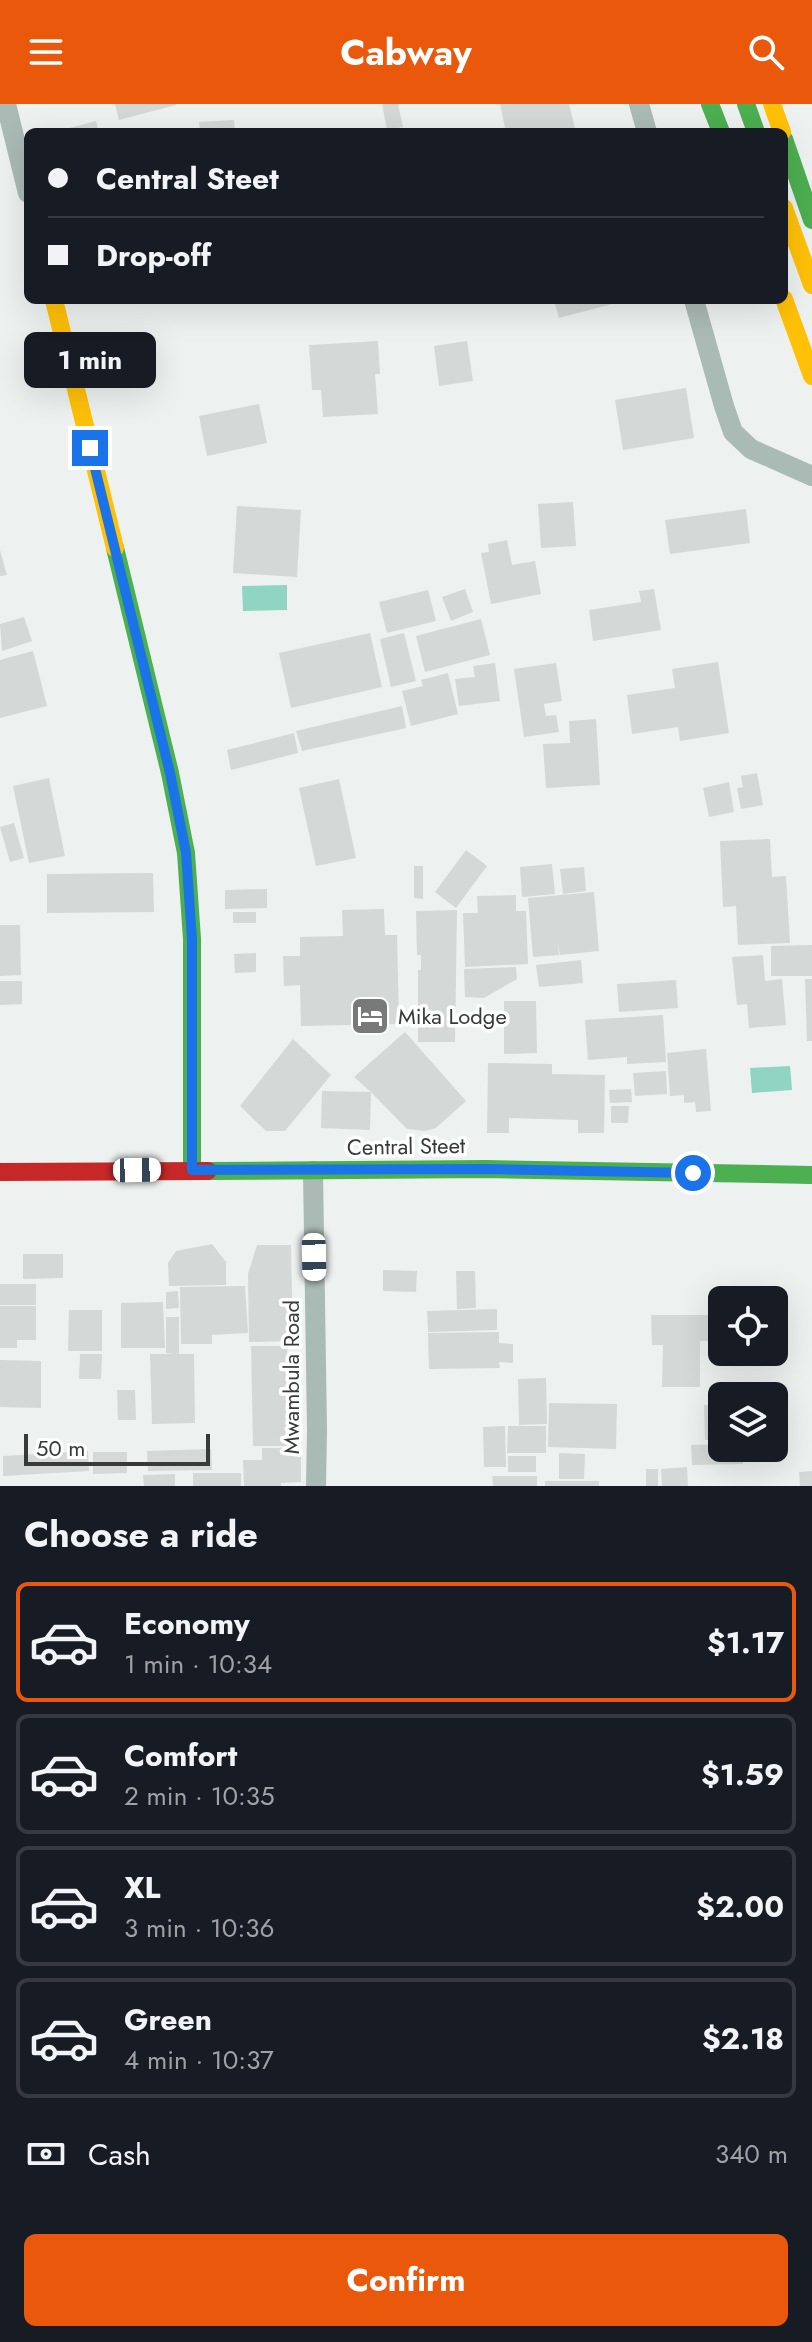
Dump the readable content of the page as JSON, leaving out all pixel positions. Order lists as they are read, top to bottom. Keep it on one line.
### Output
{"streets":{"street":["Central Steet","Mwambula Road"]},"crossings":[["Central Steet","Mwambula Road"]],"places":{"hotel":["Mika Lodge"]},"scale_bar":"50 m","page":{"header":"Cabway","banner":["Central Steet","Drop-off"],"bubble":"1 min","scale":"50 m","heading":"Choose a ride","list":[{"name":"Economy","note":"1 min · 10:34","value":"$1.17"},{"name":"Comfort","note":"2 min · 10:35","value":"$1.59"},{"name":"XL","note":"3 min · 10:36","value":"$2.00"},{"name":"Green","note":"4 min · 10:37","value":"$2.18"}],"pay":["Cash","340 m"],"buttons":"Confirm"}}
